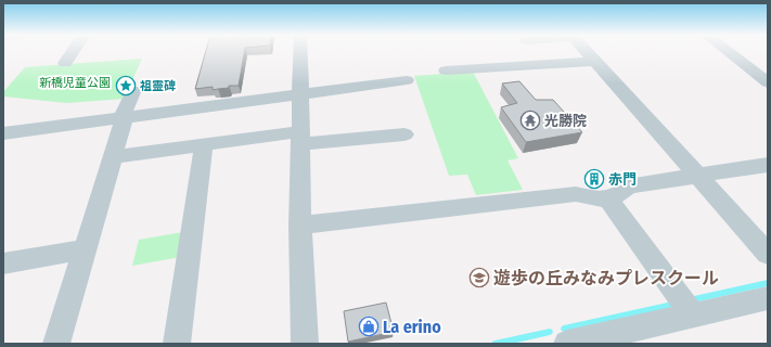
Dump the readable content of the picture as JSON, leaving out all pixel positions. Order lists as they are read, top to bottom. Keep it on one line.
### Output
{"parks":["新橋児童公園"],"places":{"place":["祖靈碑"],"temple":["光勝院"],"building":["赤門"],"school or university":["遊歩の丘みなみプレスクール"],"shop":["La erino"]}}
